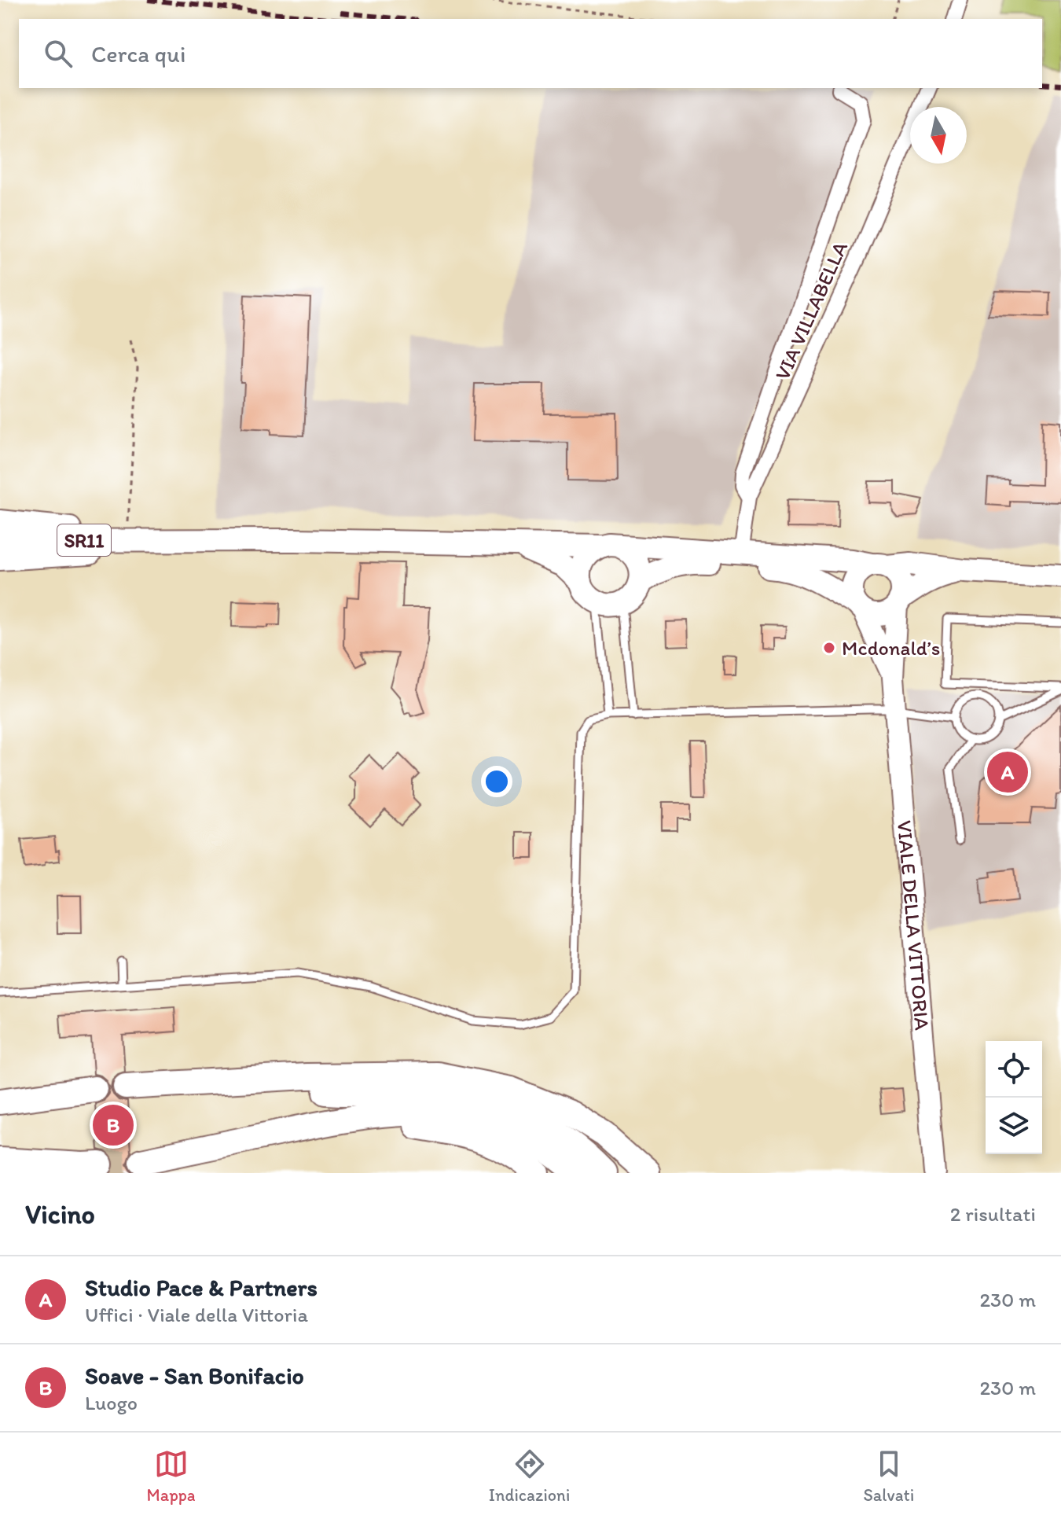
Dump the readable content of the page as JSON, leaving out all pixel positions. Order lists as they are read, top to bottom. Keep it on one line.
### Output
{"streets":{"main road":["SR11"],"street":["VIA VILLABELLA","VIALE DELLA VITTORIA"]},"places":["Mcdonald’s"],"north":"bottom","page":{"search":"Cerca qui","pins":["A","B"],"heading":["Vicino","2 risultati"],"list":[{"mark":"A","name":"Studio Pace & Partners","note":"Uffici · Viale della Vittoria","value":"230 m"},{"mark":"B","name":"Soave - San Bonifacio","note":"Luogo","value":"230 m"}],"nav":["Mappa","Indicazioni","Salvati"]}}
